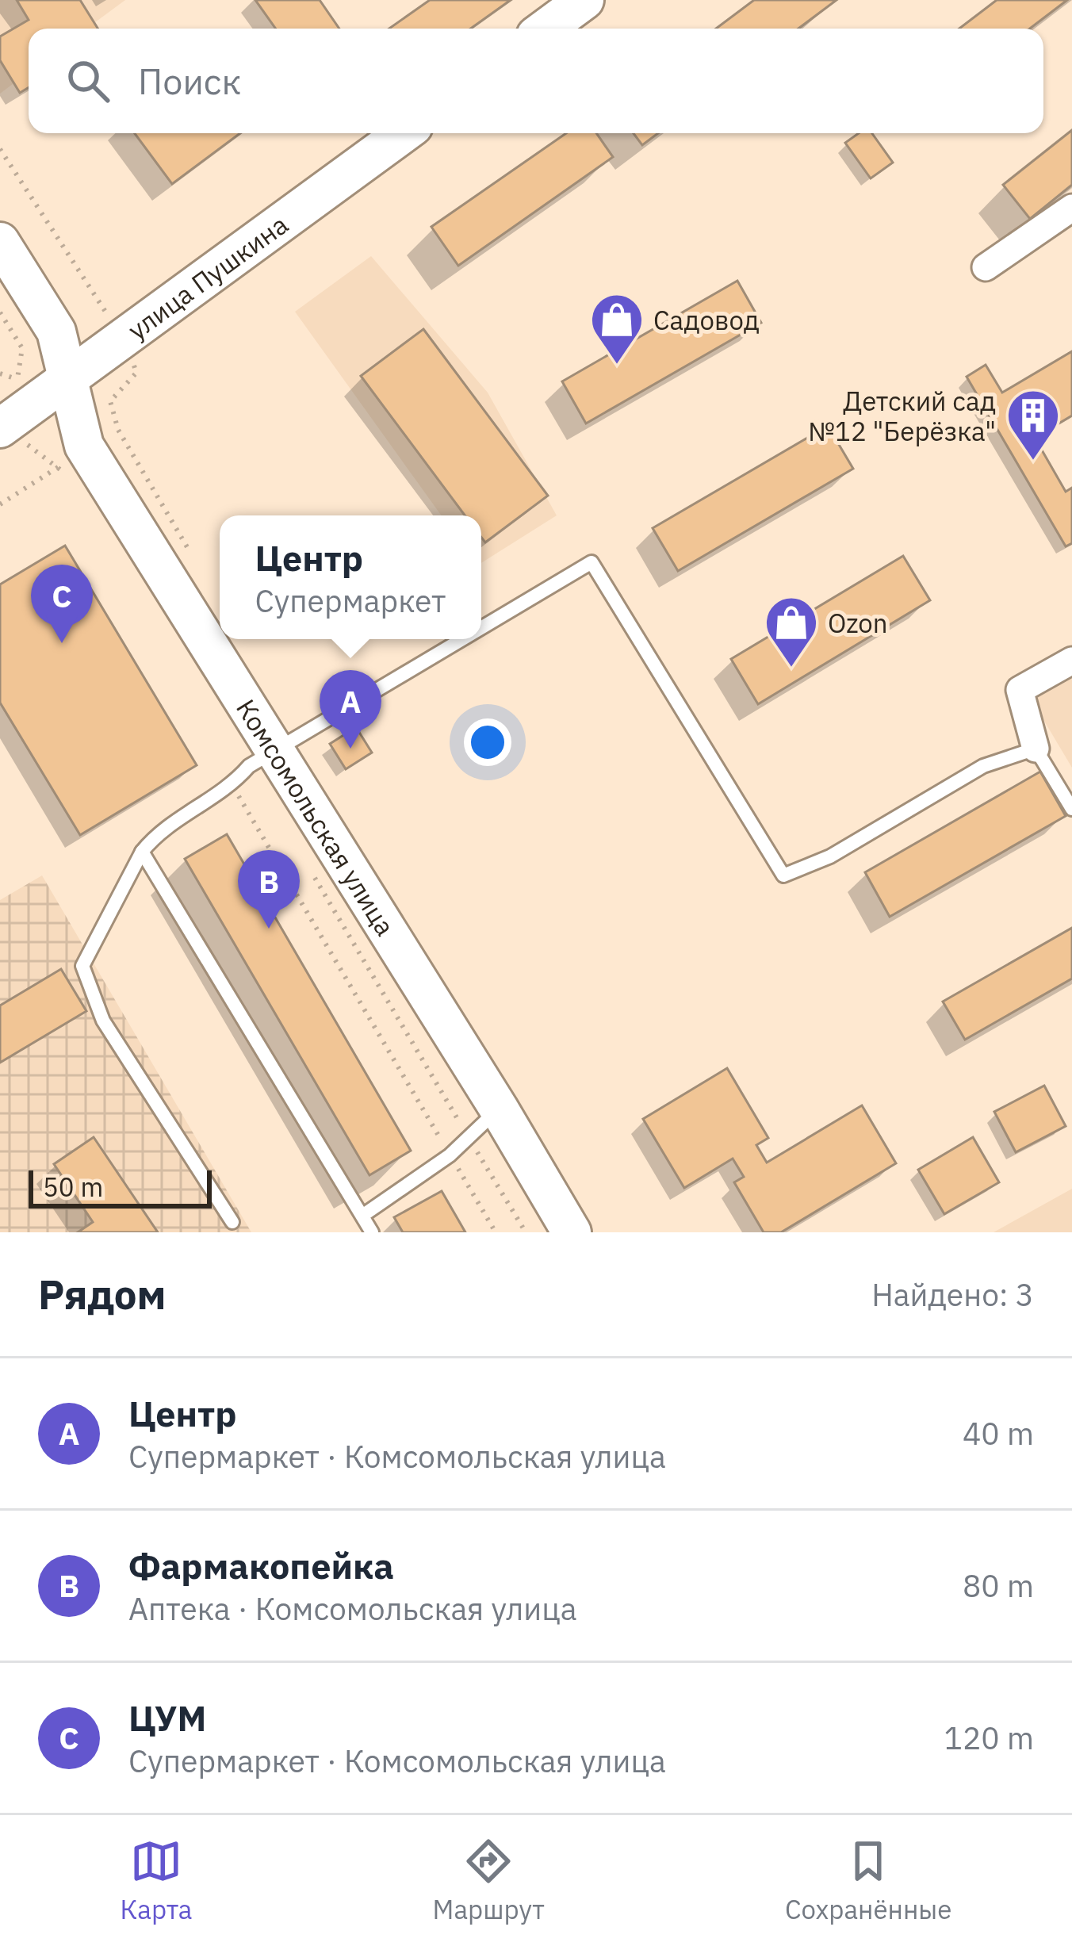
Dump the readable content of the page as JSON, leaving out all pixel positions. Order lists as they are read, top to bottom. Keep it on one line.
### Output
{"streets":{"main road":["улица Пушкина","Комсомольская улица"]},"crossings":[["улица Пушкина","Комсомольская улица"]],"places":{"shop":["Садовод","Ozon"],"building":["Детский сад №12 \"Берёзка\""]},"scale_bar":"50 m","page":{"search":"Поиск","popup":["Центр","Супермаркет"],"pins":["C","A","B"],"scale":"50 m","heading":["Рядом","Найдено: 3"],"list":[{"mark":"A","name":"Центр","note":"Супермаркет · Комсомольская улица","value":"40 m"},{"mark":"B","name":"Фармакопейка","note":"Аптека · Комсомольская улица","value":"80 m"},{"mark":"C","name":"ЦУМ","note":"Супермаркет · Комсомольская улица","value":"120 m"}],"nav":["Карта","Маршрут","Сохранённые"]}}
